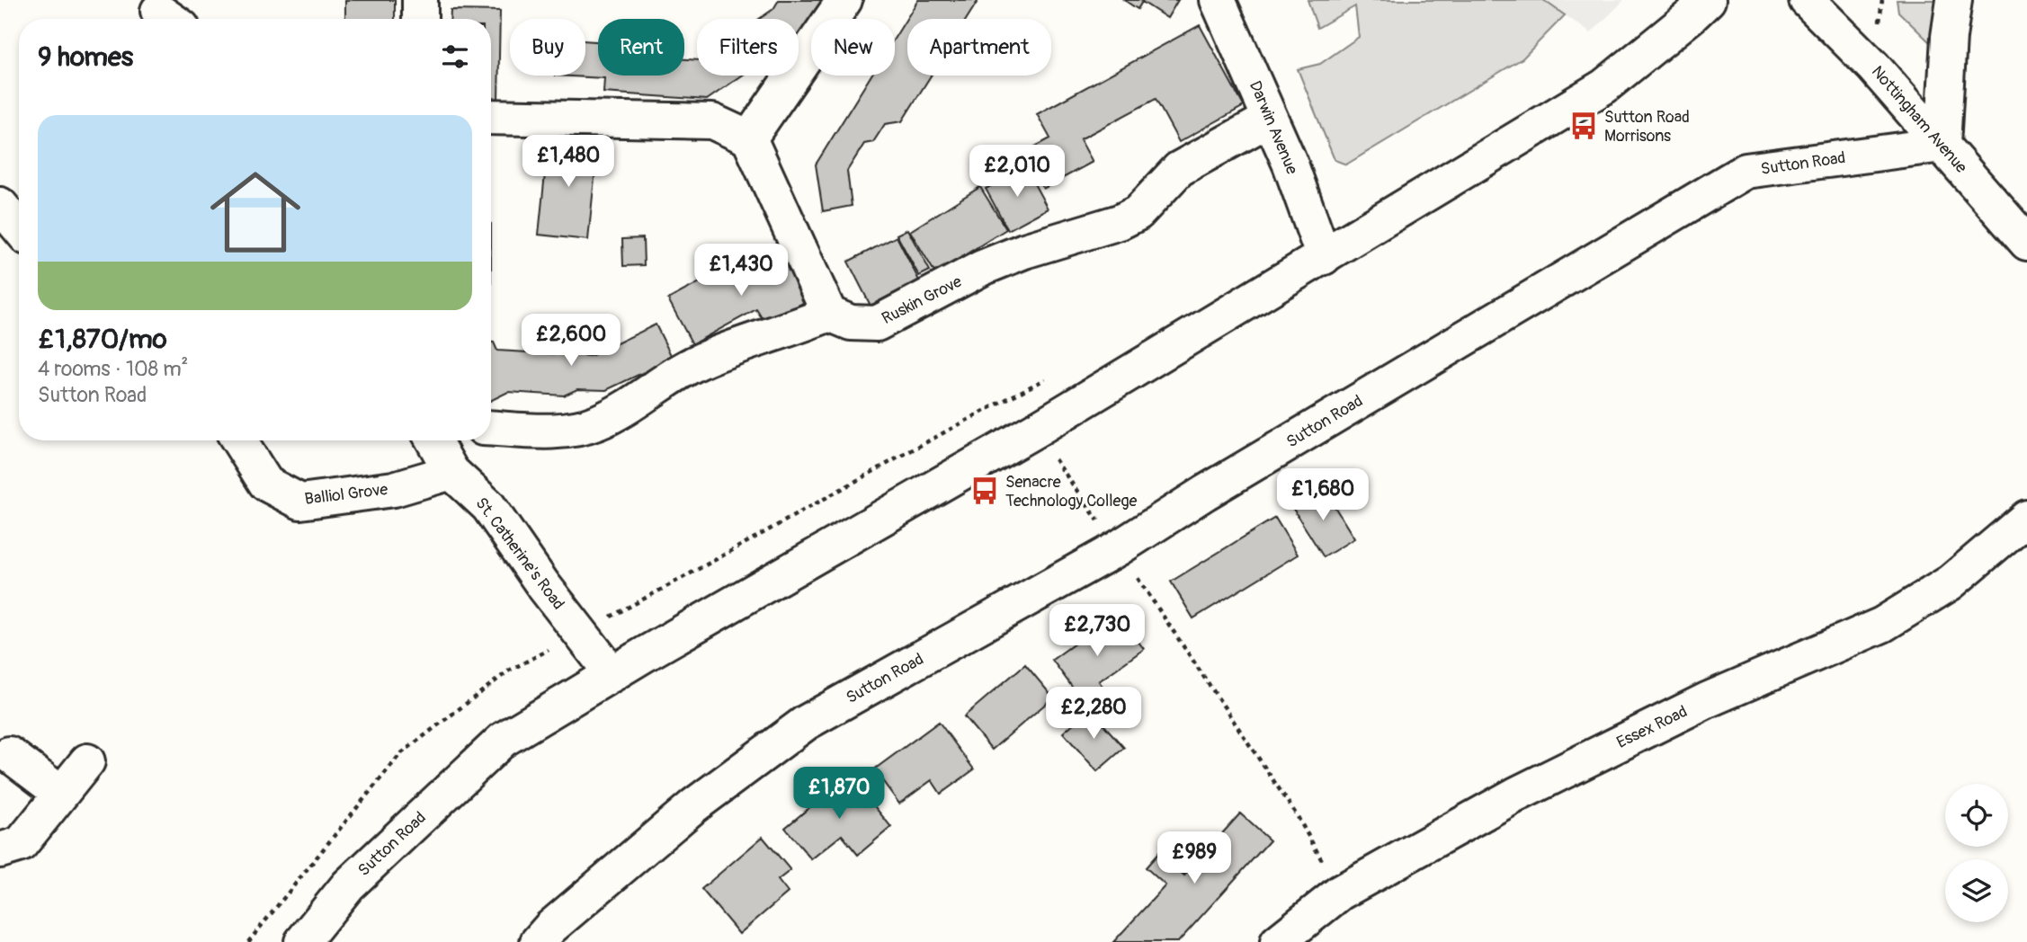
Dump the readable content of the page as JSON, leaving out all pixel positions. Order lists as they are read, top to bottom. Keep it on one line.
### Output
{"streets":{"street":["Nottingham Avenue","Darwin Avenue","Sutton Road","Ruskin Grove","Balliol Grove","St. Catherine's Road","Essex Road"]},"crossings":[["Nottingham Avenue","Sutton Road"],["Darwin Avenue","Sutton Road"],["Darwin Avenue","Ruskin Grove"],["Sutton Road","St. Catherine's Road"],["Balliol Grove","St. Catherine's Road"]],"places":{"bus stop":["Sutton Road Morrisons","Senacre Technology College"]},"page":{"chip":["Buy","Rent","Filters","New","Apartment"],"heading":"9 homes","list":[{"name":"£1,870/mo","note":"4 rooms · 108 m² · Sutton Road"}],"price":["£1,480","£2,010","£1,430","£2,600","£1,680","£2,730","£2,280","£1,870","£989"]}}
